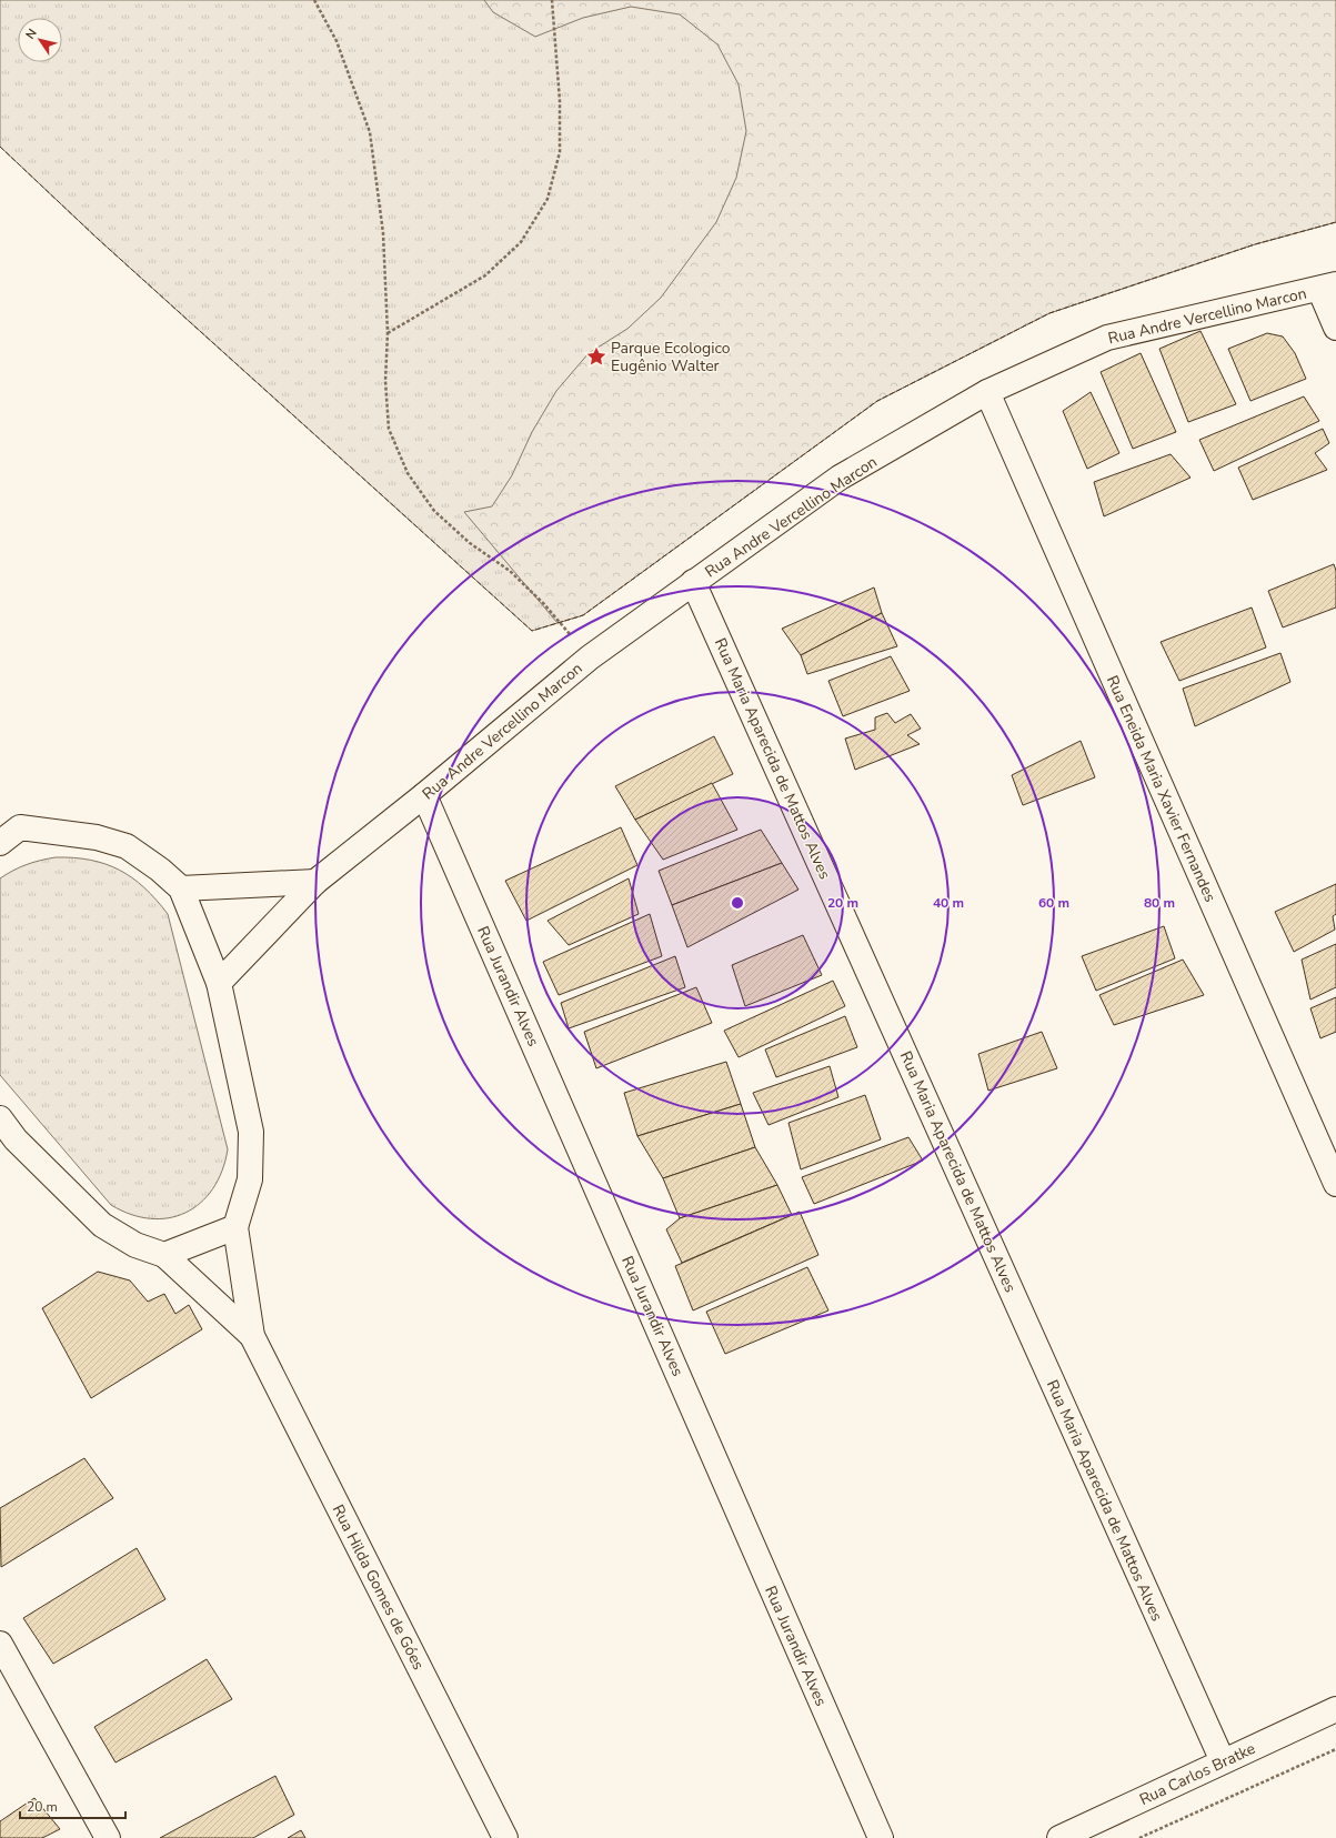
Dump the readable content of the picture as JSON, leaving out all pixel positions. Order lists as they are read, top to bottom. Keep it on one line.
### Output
{"streets":{"street":["Rua Andre Vercellino Marcon","Rua Maria Aparecida de Mattos Alves","Rua Eneida Maria Xavier Fernandes","Rua Jurandir Alves","Rua Hilda Gomes de Góes","Rua Carlos Bratke"]},"crossings":[["Rua Andre Vercellino Marcon","Rua Maria Aparecida de Mattos Alves"],["Rua Andre Vercellino Marcon","Rua Eneida Maria Xavier Fernandes"],["Rua Andre Vercellino Marcon","Rua Jurandir Alves"],["Rua Maria Aparecida de Mattos Alves","Rua Carlos Bratke"]],"places":{"place":["Parque Ecologico Eugênio Walter"]},"scale_bar":"20 m","north":"top left","rings":["20 m","40 m","60 m","80 m"]}
